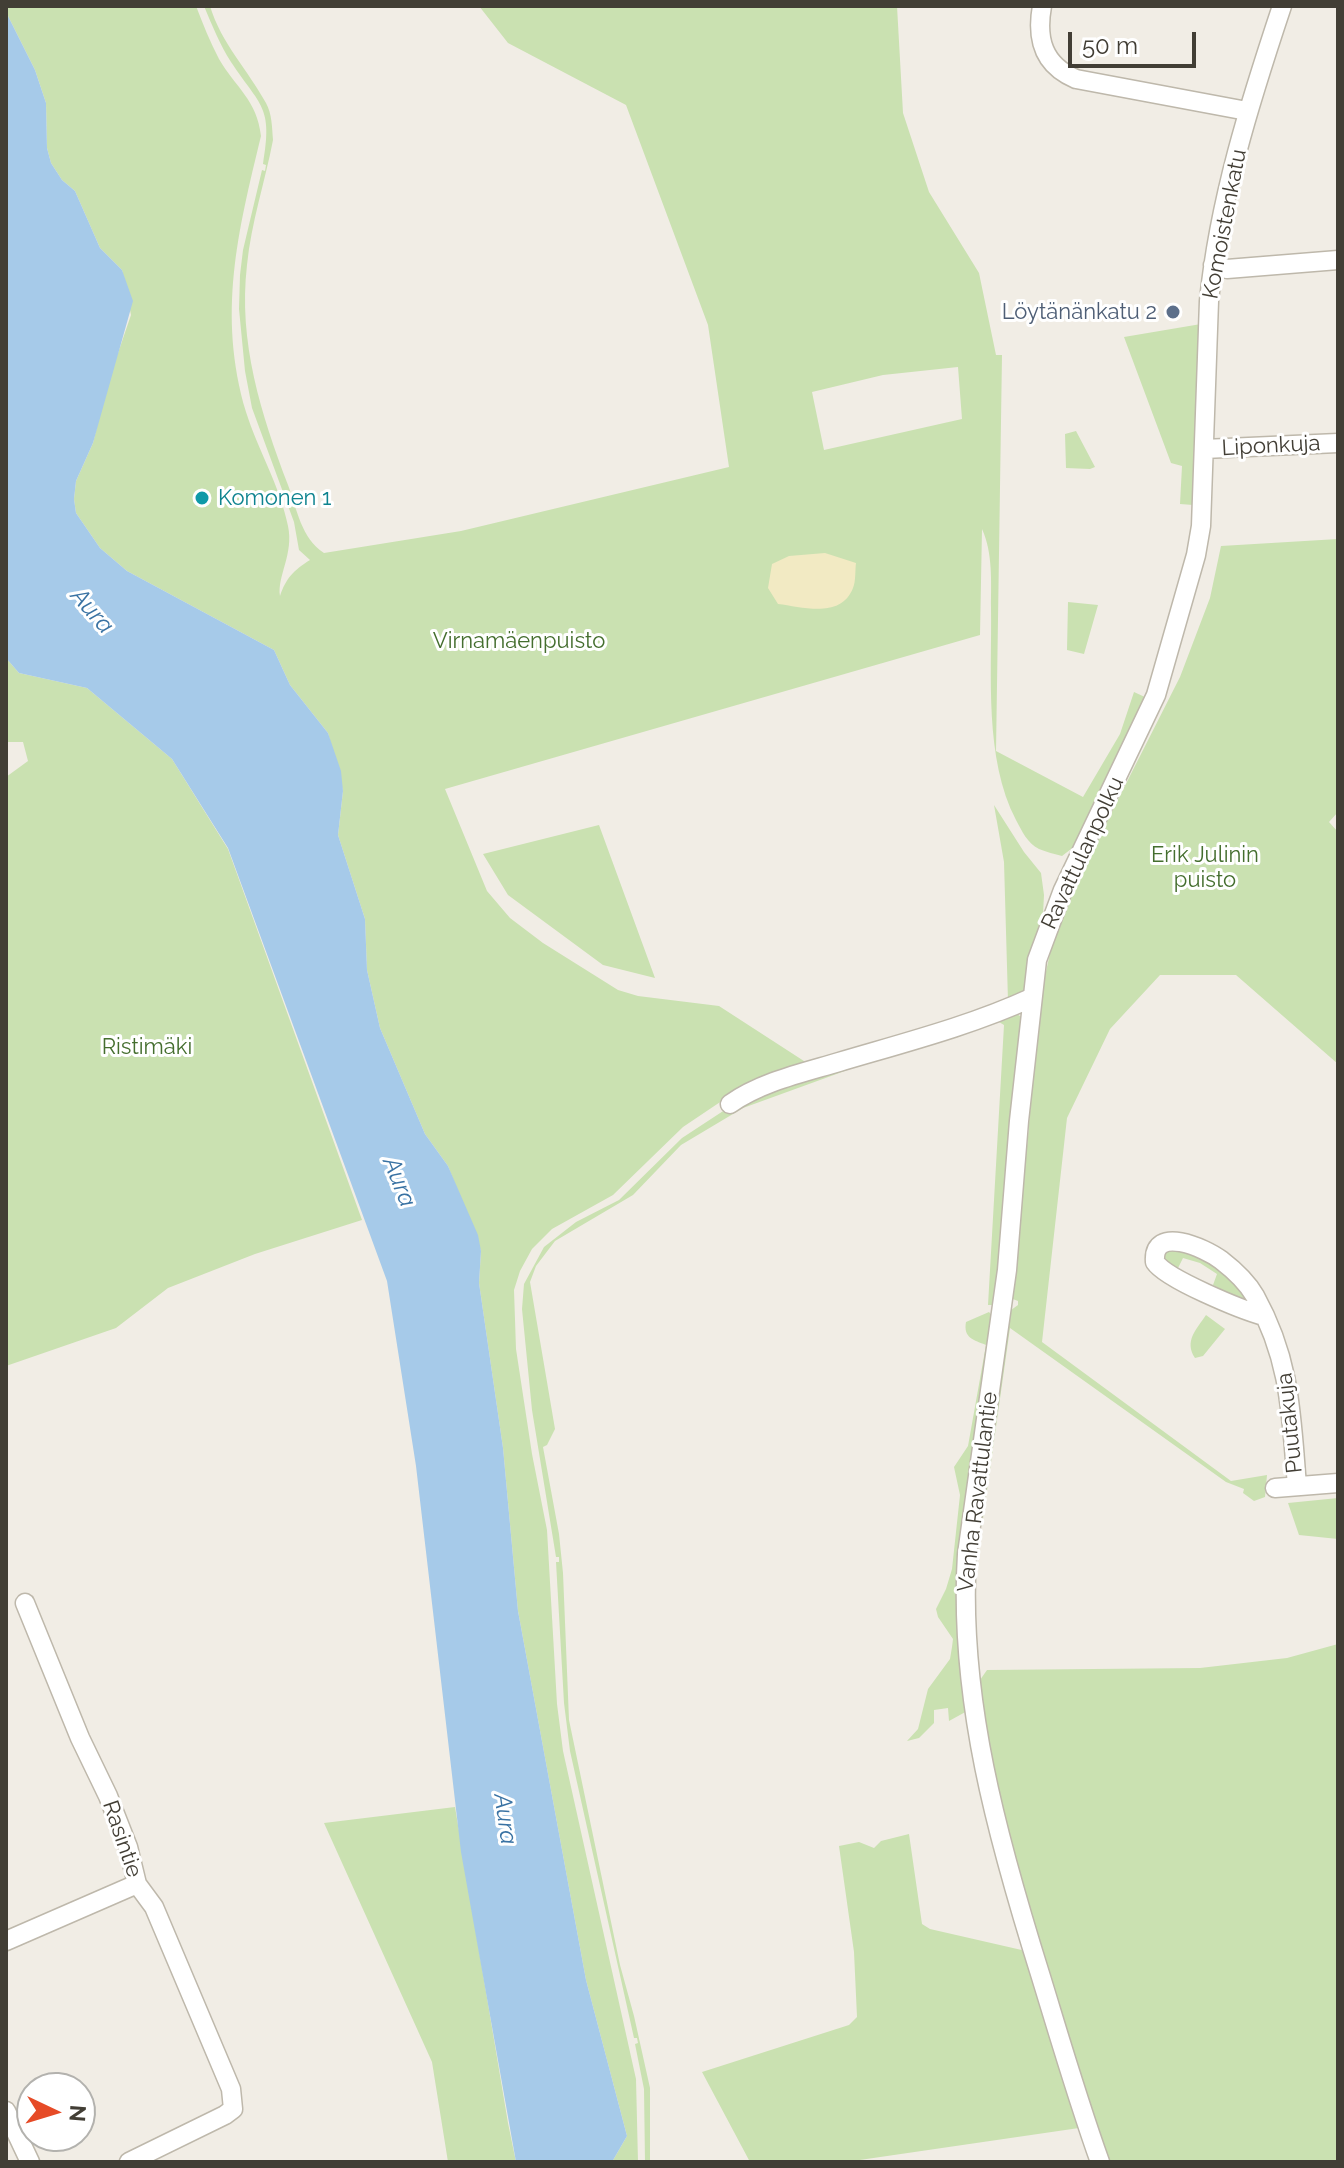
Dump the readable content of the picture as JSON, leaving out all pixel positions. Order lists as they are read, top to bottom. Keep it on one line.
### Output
{"streets":{"street":["Komoistenkatu","Liponkuja","Ravattulanpolku","Puutakuja","Vanha Ravattulantie","Rasintie"]},"crossings":[["Komoistenkatu","Liponkuja"],["Komoistenkatu","Ravattulanpolku"],["Liponkuja","Ravattulanpolku"],["Ravattulanpolku","Vanha Ravattulantie"]],"water":["Aura"],"parks":["Virnamäenpuisto","Erik Julinin puisto","Ristimäki"],"places":["Löytänänkatu 2","Komonen 1"],"scale_bar":"50 m","north":"right"}
